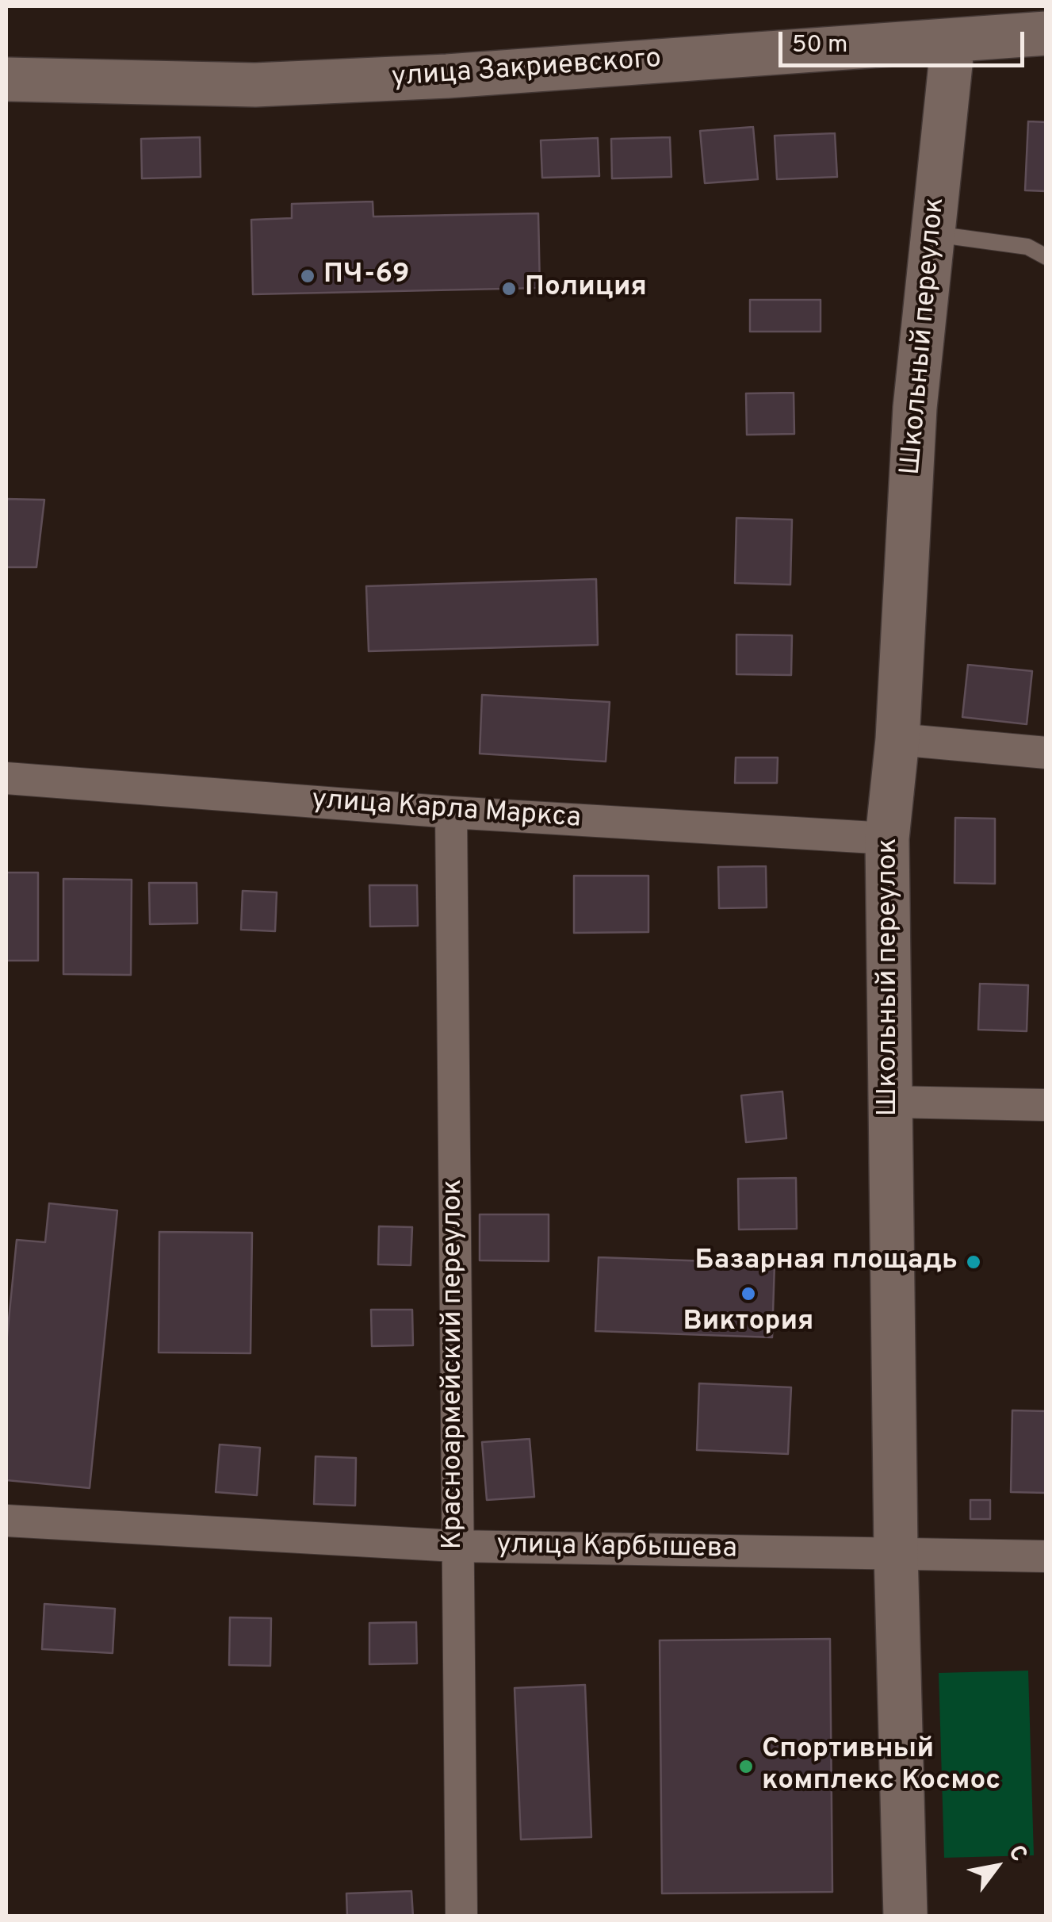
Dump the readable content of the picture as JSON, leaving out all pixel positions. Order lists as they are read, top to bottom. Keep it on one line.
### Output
{"streets":{"street":["улица Закриевского","Школьный переулок","улица Карла Маркса","Красноармейский переулок","улица Карбышева"]},"crossings":[["улица Закриевского","Школьный переулок"],["Школьный переулок","улица Карла Маркса"],["Школьный переулок","улица Карбышева"],["улица Карла Маркса","Красноармейский переулок"],["Красноармейский переулок","улица Карбышева"]],"places":["ПЧ-69","Полиция","Базарная площадь","Виктория","Спортивный комплекс Космос"],"scale_bar":"50 m","north":"top right"}
